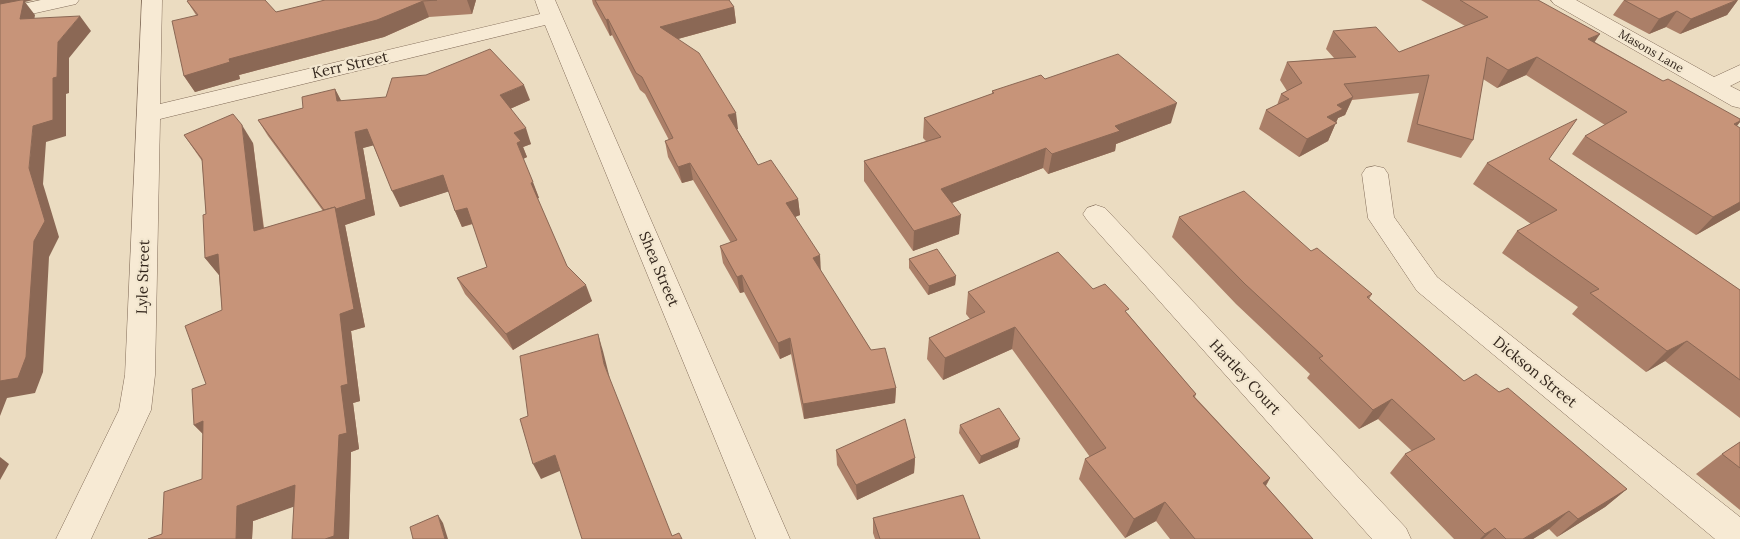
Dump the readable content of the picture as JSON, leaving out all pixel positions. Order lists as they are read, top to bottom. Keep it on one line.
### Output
{"streets":{"street":["Masons Lane","Kerr Street","Shea Street","Lyle Street","Dickson Street","Hartley Court"]},"crossings":[["Kerr Street","Shea Street"],["Kerr Street","Lyle Street"]]}
